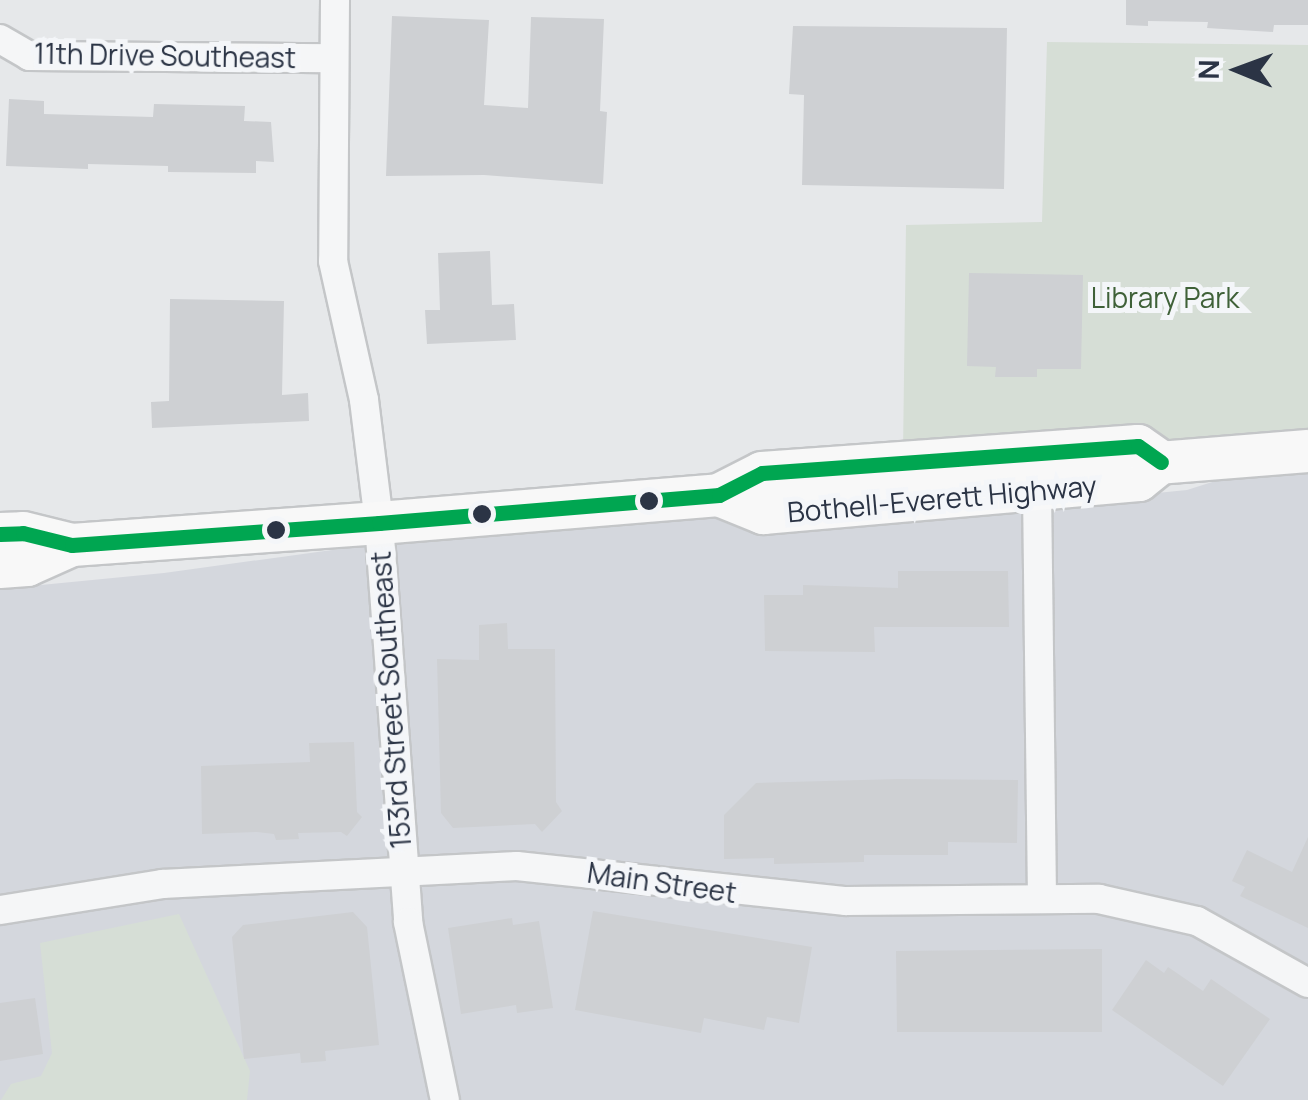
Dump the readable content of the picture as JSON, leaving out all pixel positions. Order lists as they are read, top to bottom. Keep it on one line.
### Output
{"streets":{"main road":["Bothell-Everett Highway"],"street":["11th Drive Southeast","153rd Street Southeast","Main Street"]},"crossings":[["11th Drive Southeast","153rd Street Southeast"],["Bothell-Everett Highway","153rd Street Southeast"],["153rd Street Southeast","Main Street"]],"parks":["Library Park"],"north":"left"}
